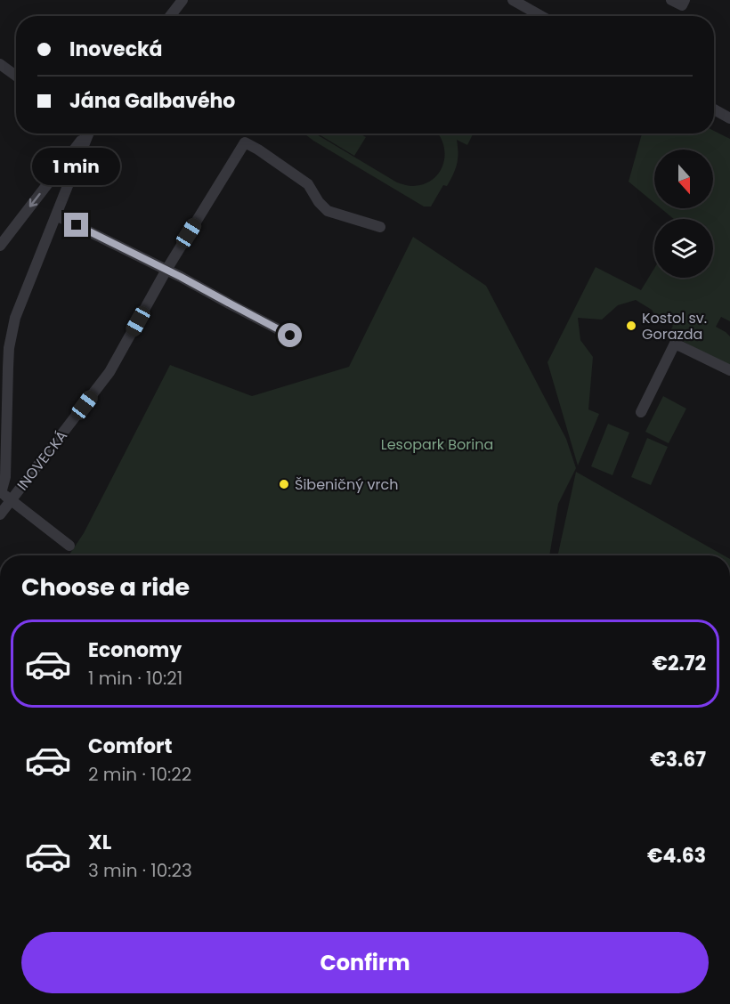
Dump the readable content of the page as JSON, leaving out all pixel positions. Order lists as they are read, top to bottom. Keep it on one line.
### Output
{"streets":{"street":["INOVECKÁ"]},"parks":["Lesopark Borina"],"places":["Kostol sv. Gorazda","Šibeničný vrch"],"north":"bottom","page":{"banner":["Inovecká","Jána Galbavého"],"bubble":"1 min","heading":"Choose a ride","list":[{"name":"Economy","note":"1 min · 10:21","value":"€2.72"},{"name":"Comfort","note":"2 min · 10:22","value":"€3.67"},{"name":"XL","note":"3 min · 10:23","value":"€4.63"}],"buttons":"Confirm"}}
